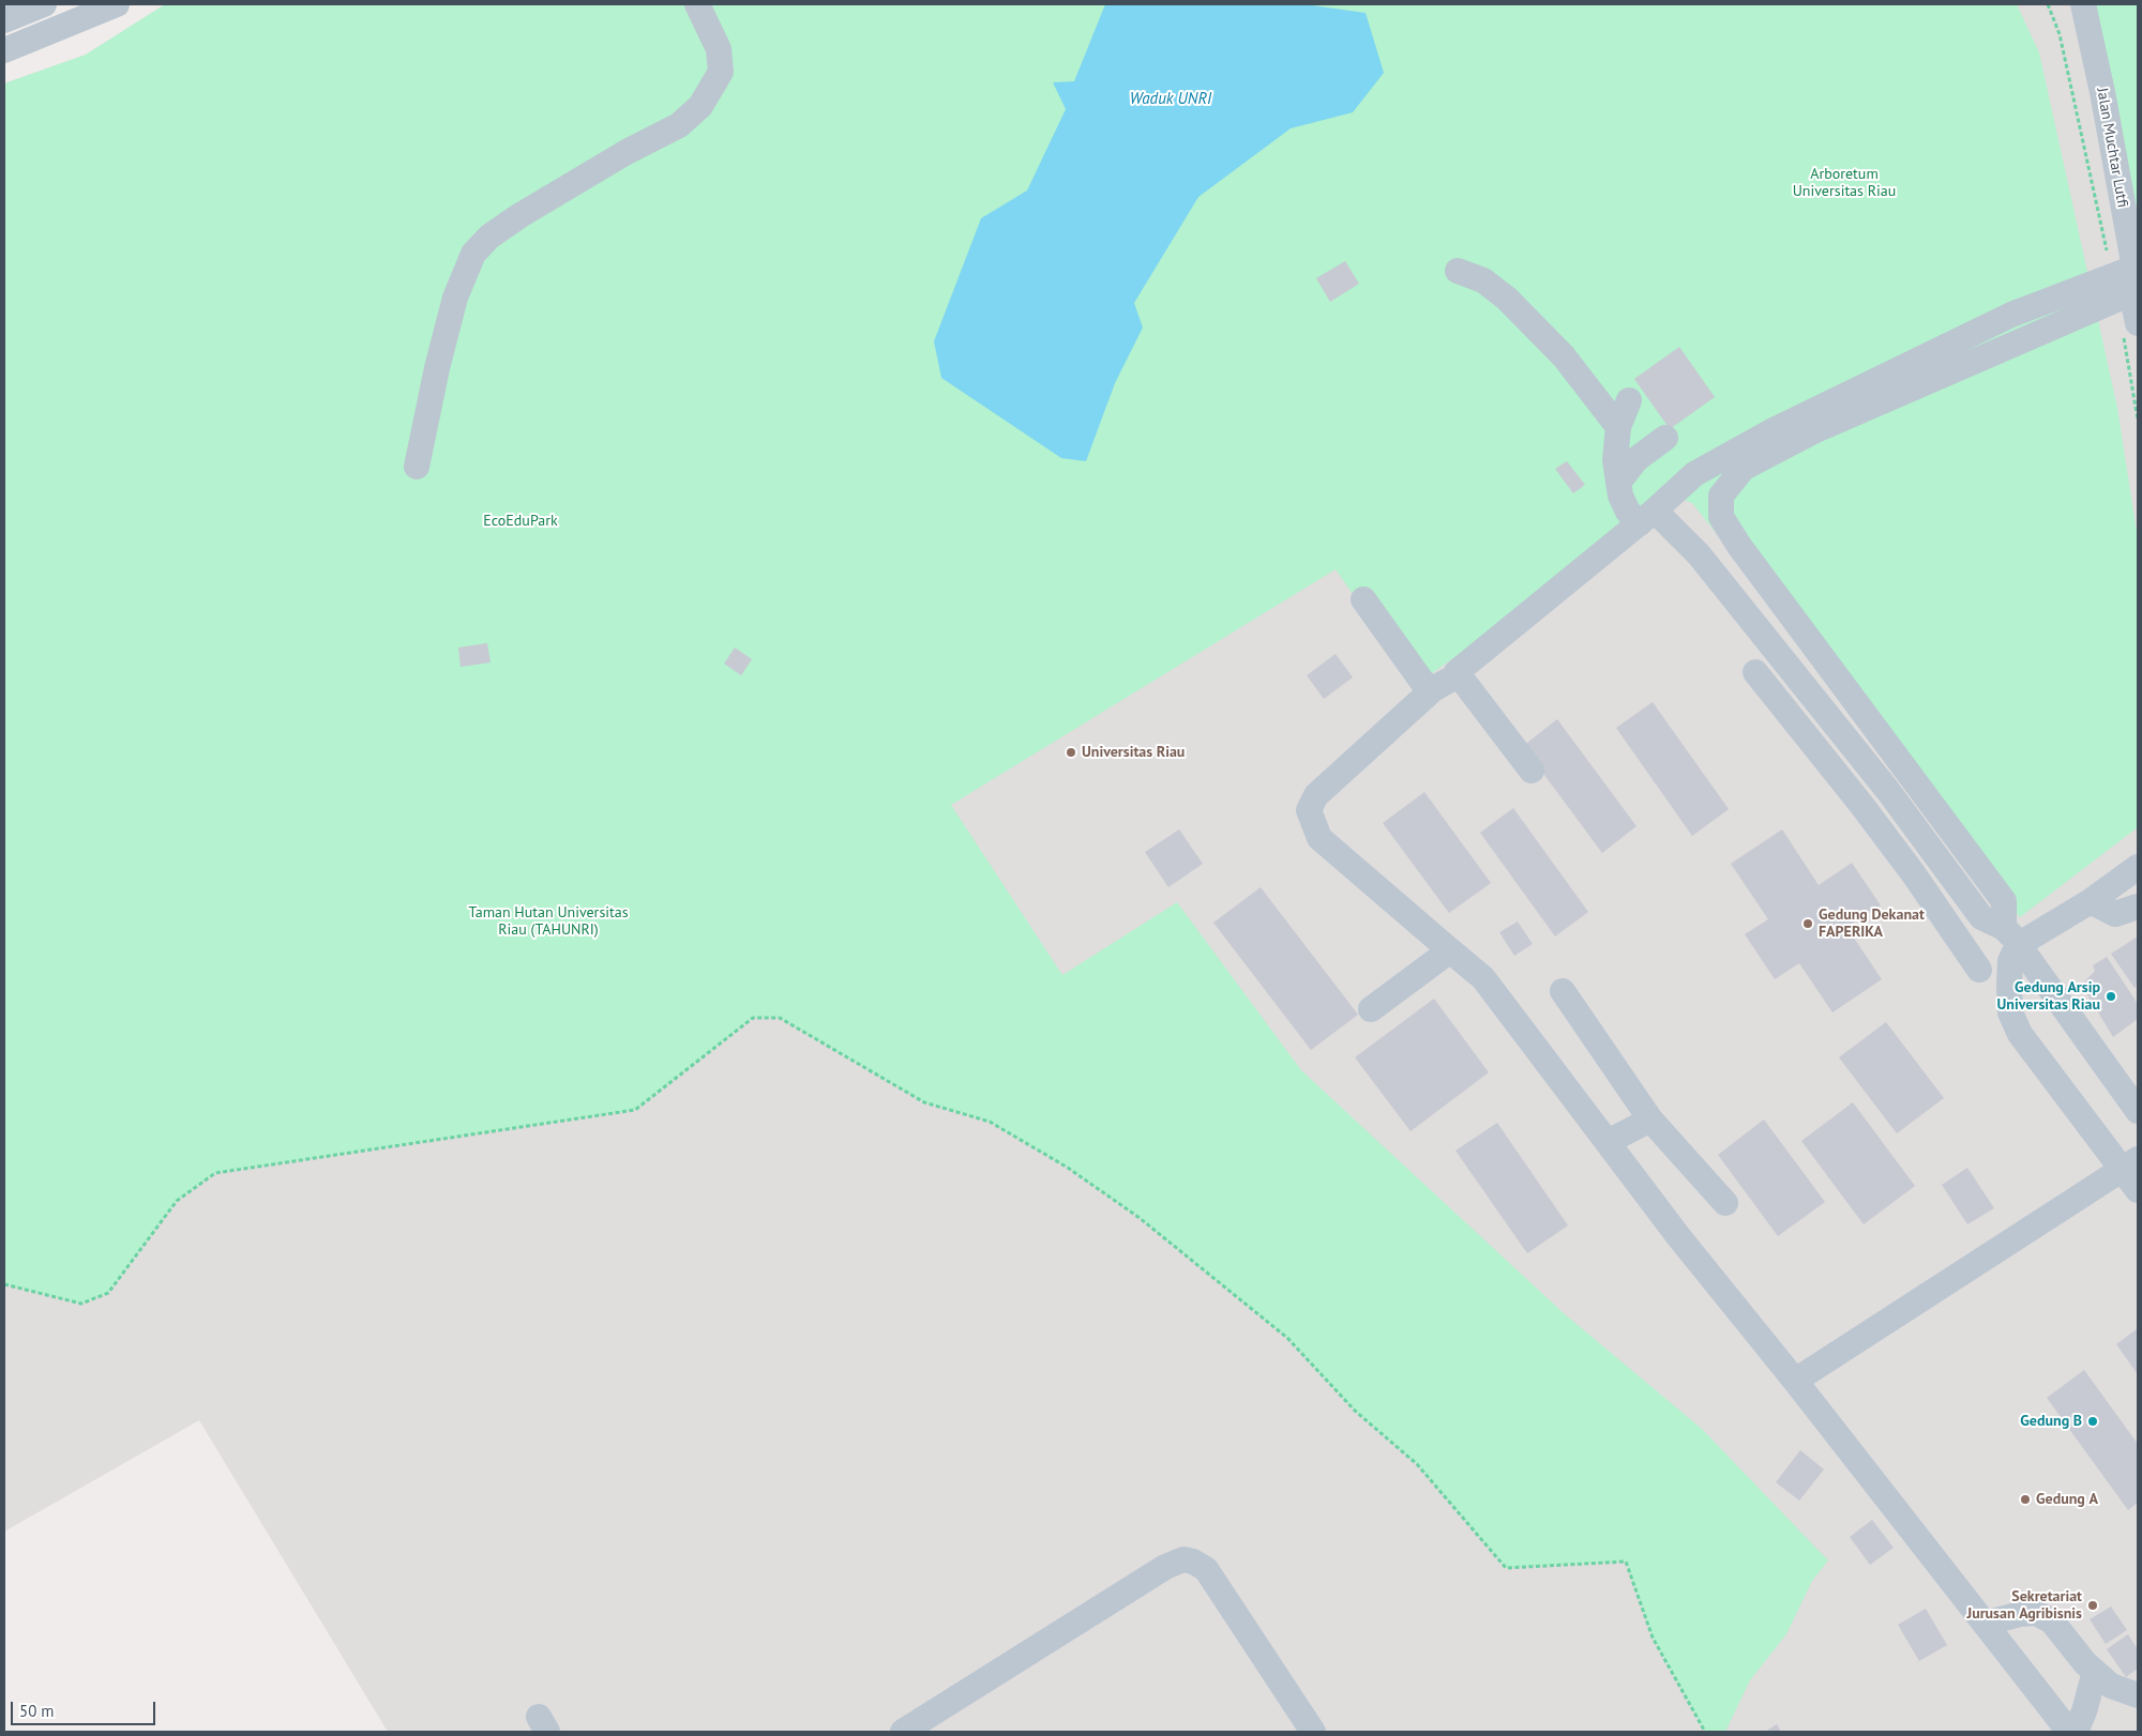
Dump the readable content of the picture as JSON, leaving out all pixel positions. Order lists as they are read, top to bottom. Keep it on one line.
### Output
{"streets":{"street":["Jalan Muchtar Lutfi"]},"water":["Waduk UNRI"],"parks":["Arboretum Universitas Riau","EcoEduPark","Taman Hutan Universitas Riau (TAHUNRI)"],"places":["Universitas Riau","Gedung Dekanat FAPERIKA","Gedung Arsip Universitas Riau","Gedung B","Gedung A","Sekretariat Jurusan Agribisnis"],"scale_bar":"50 m"}
